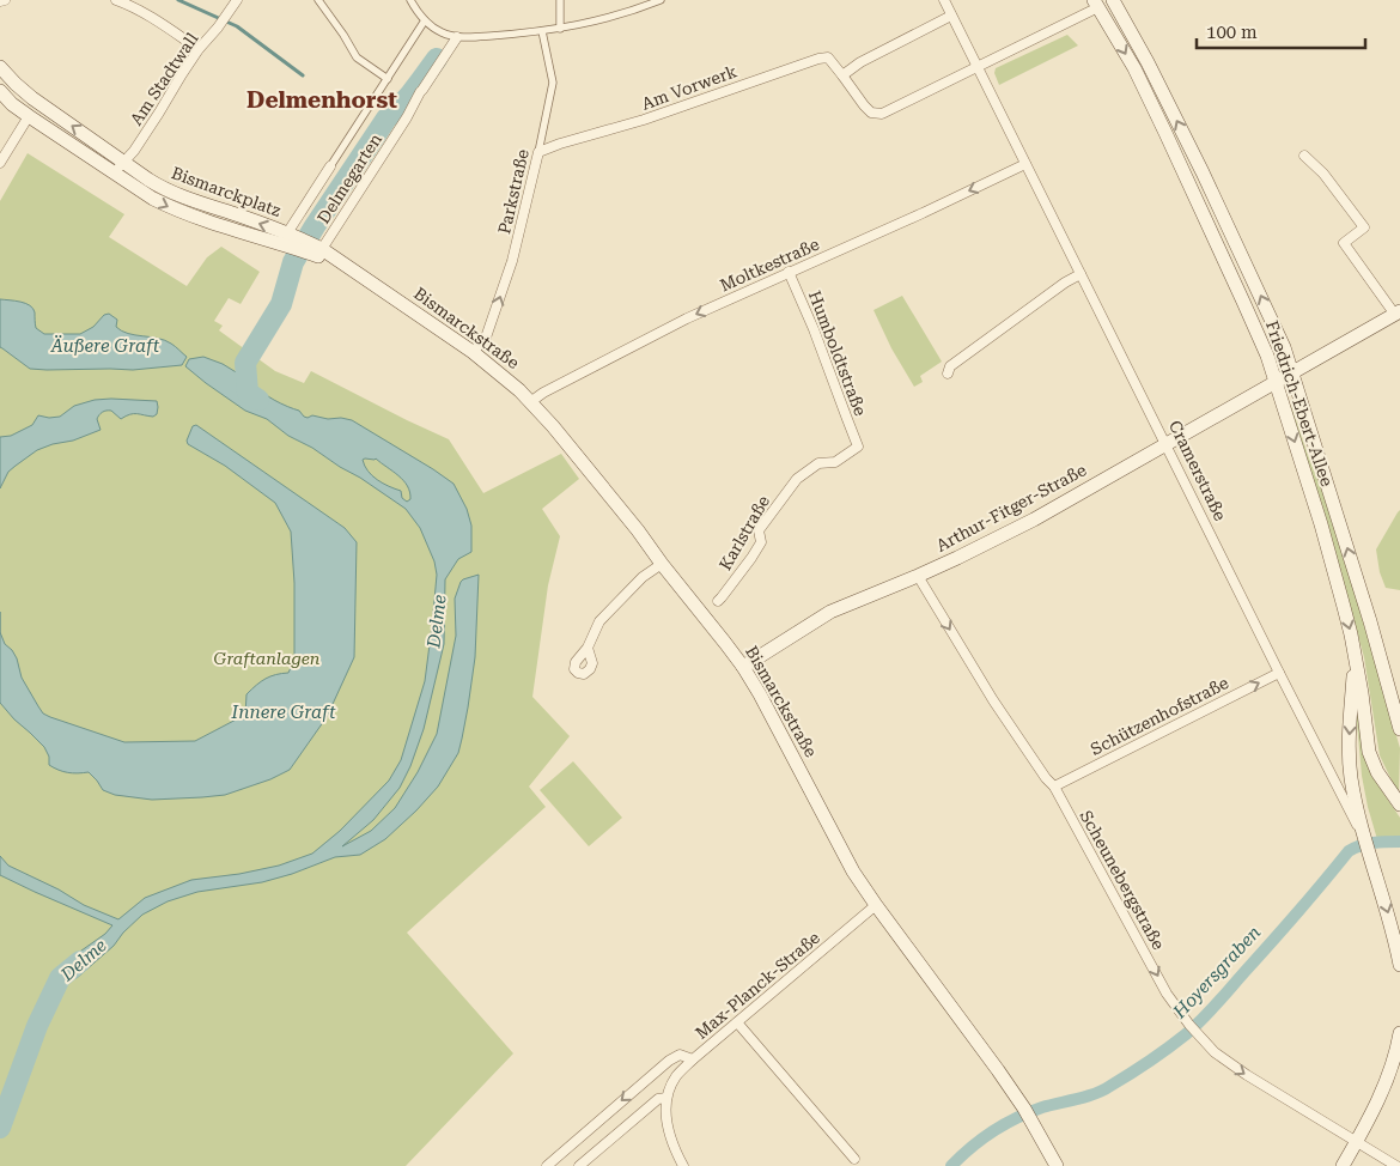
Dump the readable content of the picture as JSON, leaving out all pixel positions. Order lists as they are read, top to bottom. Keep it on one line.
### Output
{"streets":{"main road":["Bismarckplatz","Bismarckstraße","Friedrich-Ebert-Allee","Cramerstraße","Arthur-Fitger-Straße"],"street":["Am Stadtwall","Am Vorwerk","Delmegarten","Parkstraße","Moltkestraße","Humboldtstraße","Karlstraße","Schützenhofstraße","Scheunebergstraße","Max-Planck-Straße"]},"crossings":[["Am Stadtwall","Bismarckplatz"],["Am Vorwerk","Parkstraße"],["Am Vorwerk","Friedrich-Ebert-Allee"],["Am Vorwerk","Cramerstraße"],["Delmegarten","Bismarckstraße"],["Bismarckplatz","Bismarckstraße"],["Parkstraße","Bismarckstraße"],["Moltkestraße","Bismarckstraße"],["Moltkestraße","Humboldtstraße"],["Moltkestraße","Cramerstraße"],["Bismarckstraße","Arthur-Fitger-Straße"],["Bismarckstraße","Max-Planck-Straße"],["Humboldtstraße","Karlstraße"],["Friedrich-Ebert-Allee","Arthur-Fitger-Straße"],["Cramerstraße","Arthur-Fitger-Straße"],["Cramerstraße","Schützenhofstraße"],["Arthur-Fitger-Straße","Scheunebergstraße"],["Schützenhofstraße","Scheunebergstraße"]],"one_way":["Parkstraße","Moltkestraße","Schützenhofstraße","Scheunebergstraße"],"districts":["Delmenhorst"],"water":["Äußere Graft","Delme","Innere Graft","Hoyersgraben"],"parks":["Graftanlagen"],"scale_bar":"100 m"}
